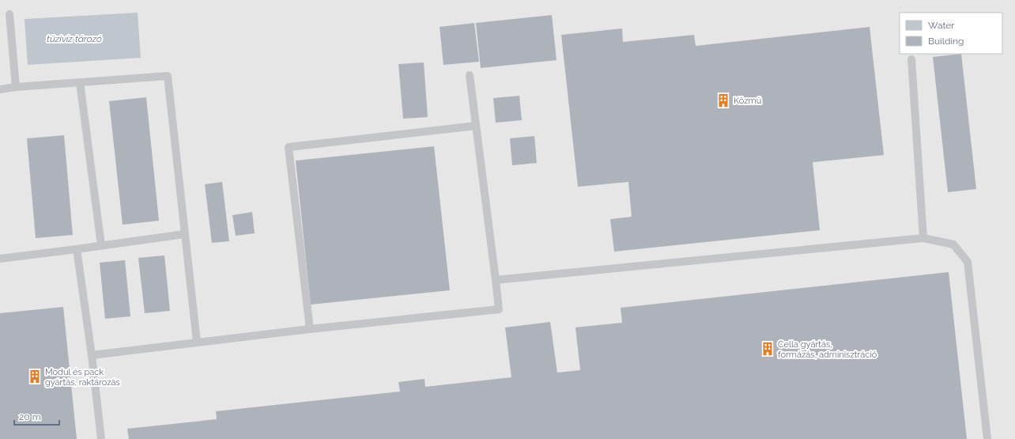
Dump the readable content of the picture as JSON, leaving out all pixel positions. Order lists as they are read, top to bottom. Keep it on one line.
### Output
{"water":["tüzivíz tározó"],"places":{"building":["Közmű","Cella gyártás, formázás, adminisztráció","Modul és pack gyártás, raktározás"]},"legend":["Water","Building"],"scale_bar":"20 m"}
